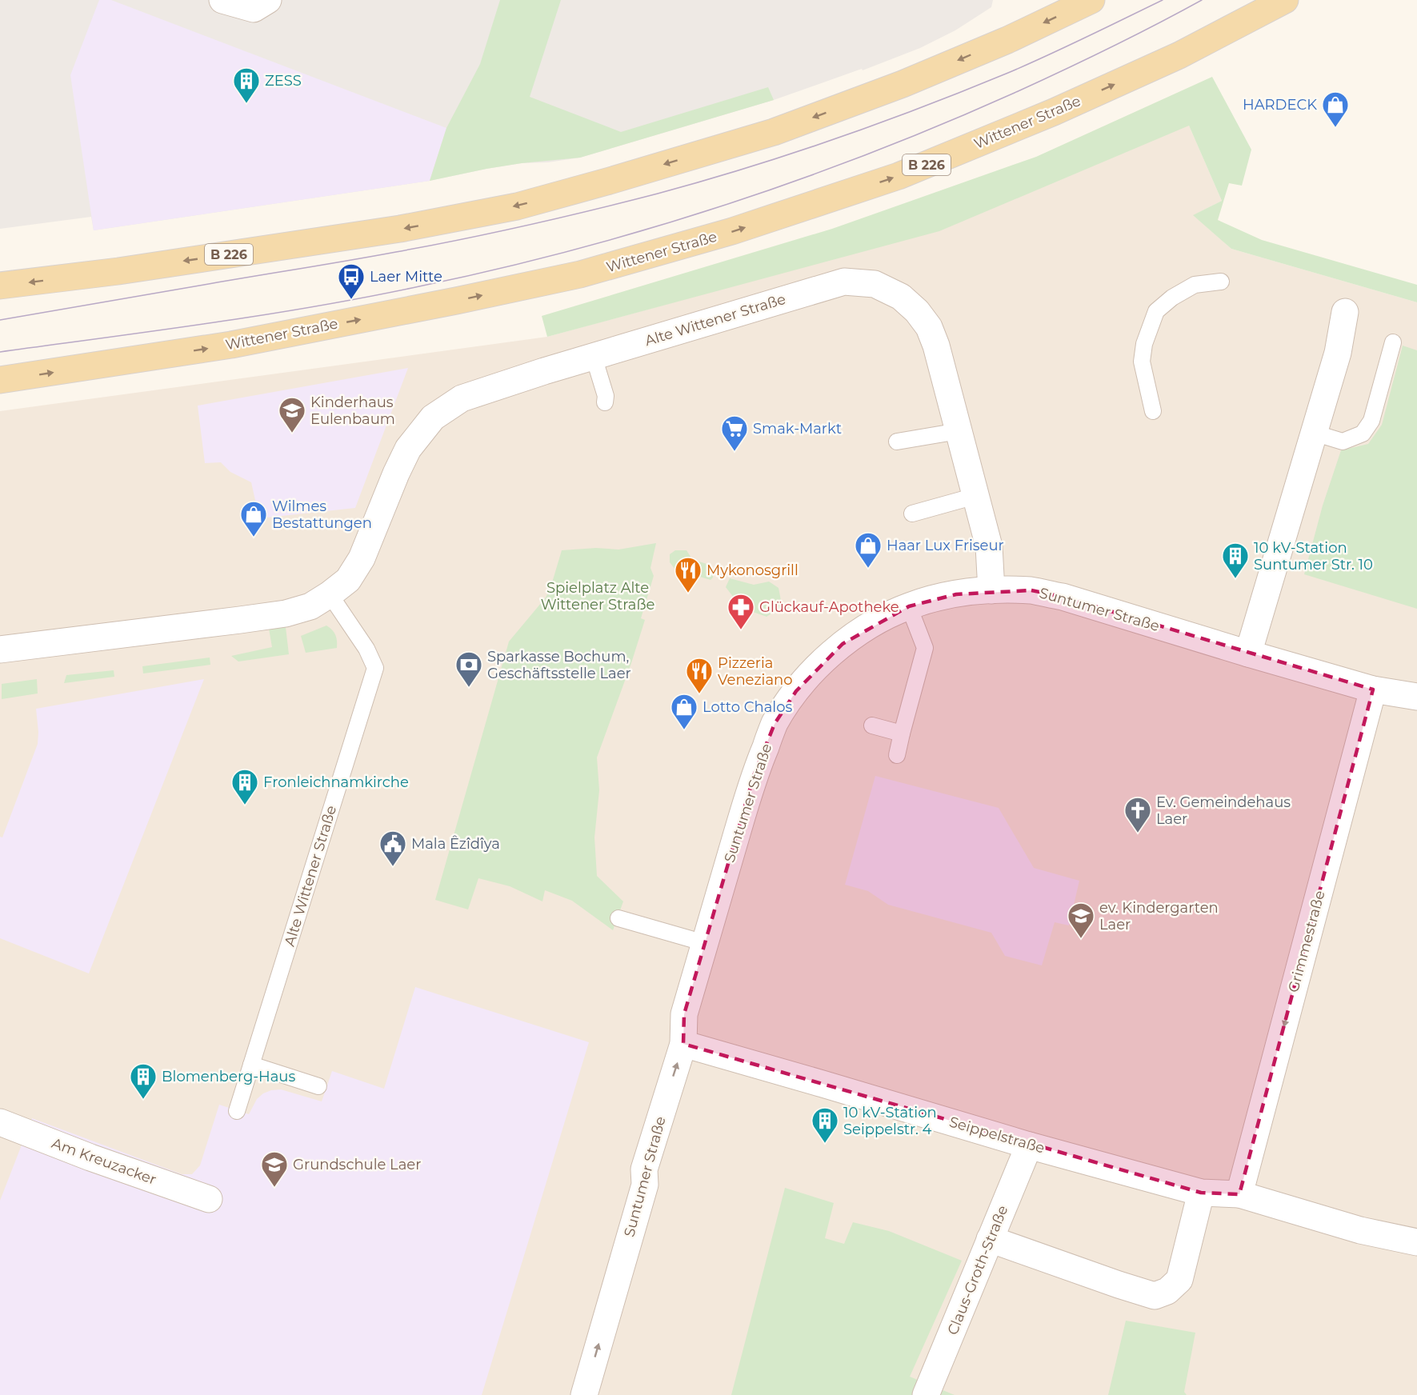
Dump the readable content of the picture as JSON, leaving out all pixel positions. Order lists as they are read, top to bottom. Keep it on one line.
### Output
{"streets":{"main road":["Wittener Straße","B 226"],"street":["Alte Wittener Straße","Suntumer Straße","Grimmestraße","Seippelstraße","Am Kreuzacker","Claus-Groth-Straße"]},"crossings":[["Alte Wittener Straße","Suntumer Straße"],["Suntumer Straße","Grimmestraße"],["Suntumer Straße","Seippelstraße"],["Grimmestraße","Seippelstraße"],["Seippelstraße","Claus-Groth-Straße"]],"one_way":["Grimmestraße"],"parks":["Spielplatz Alte Wittener Straße"],"places":{"building":["ZESS","10 kV-Station Suntumer Str. 10","Fronleichnamkirche","Blomenberg-Haus","10 kV-Station Seippelstr. 4"],"shop":["HARDECK","Wilmes Bestattungen","Haar Lux Friseur","Lotto Chalos"],"bus stop":["Laer Mitte"],"school or university":["Kinderhaus Eulenbaum","ev. Kindergarten Laer","Grundschule Laer"],"supermarket":["Smak-Markt"],"restaurant":["Mykonosgrill","Pizzeria Veneziano"],"pharmacy":["Glückauf-Apotheke"],"bank":["Sparkasse Bochum, Geschäftsstelle Laer"],"church":["Ev. Gemeindehaus Laer"],"public building":["Mala Êzîdîya"]}}
